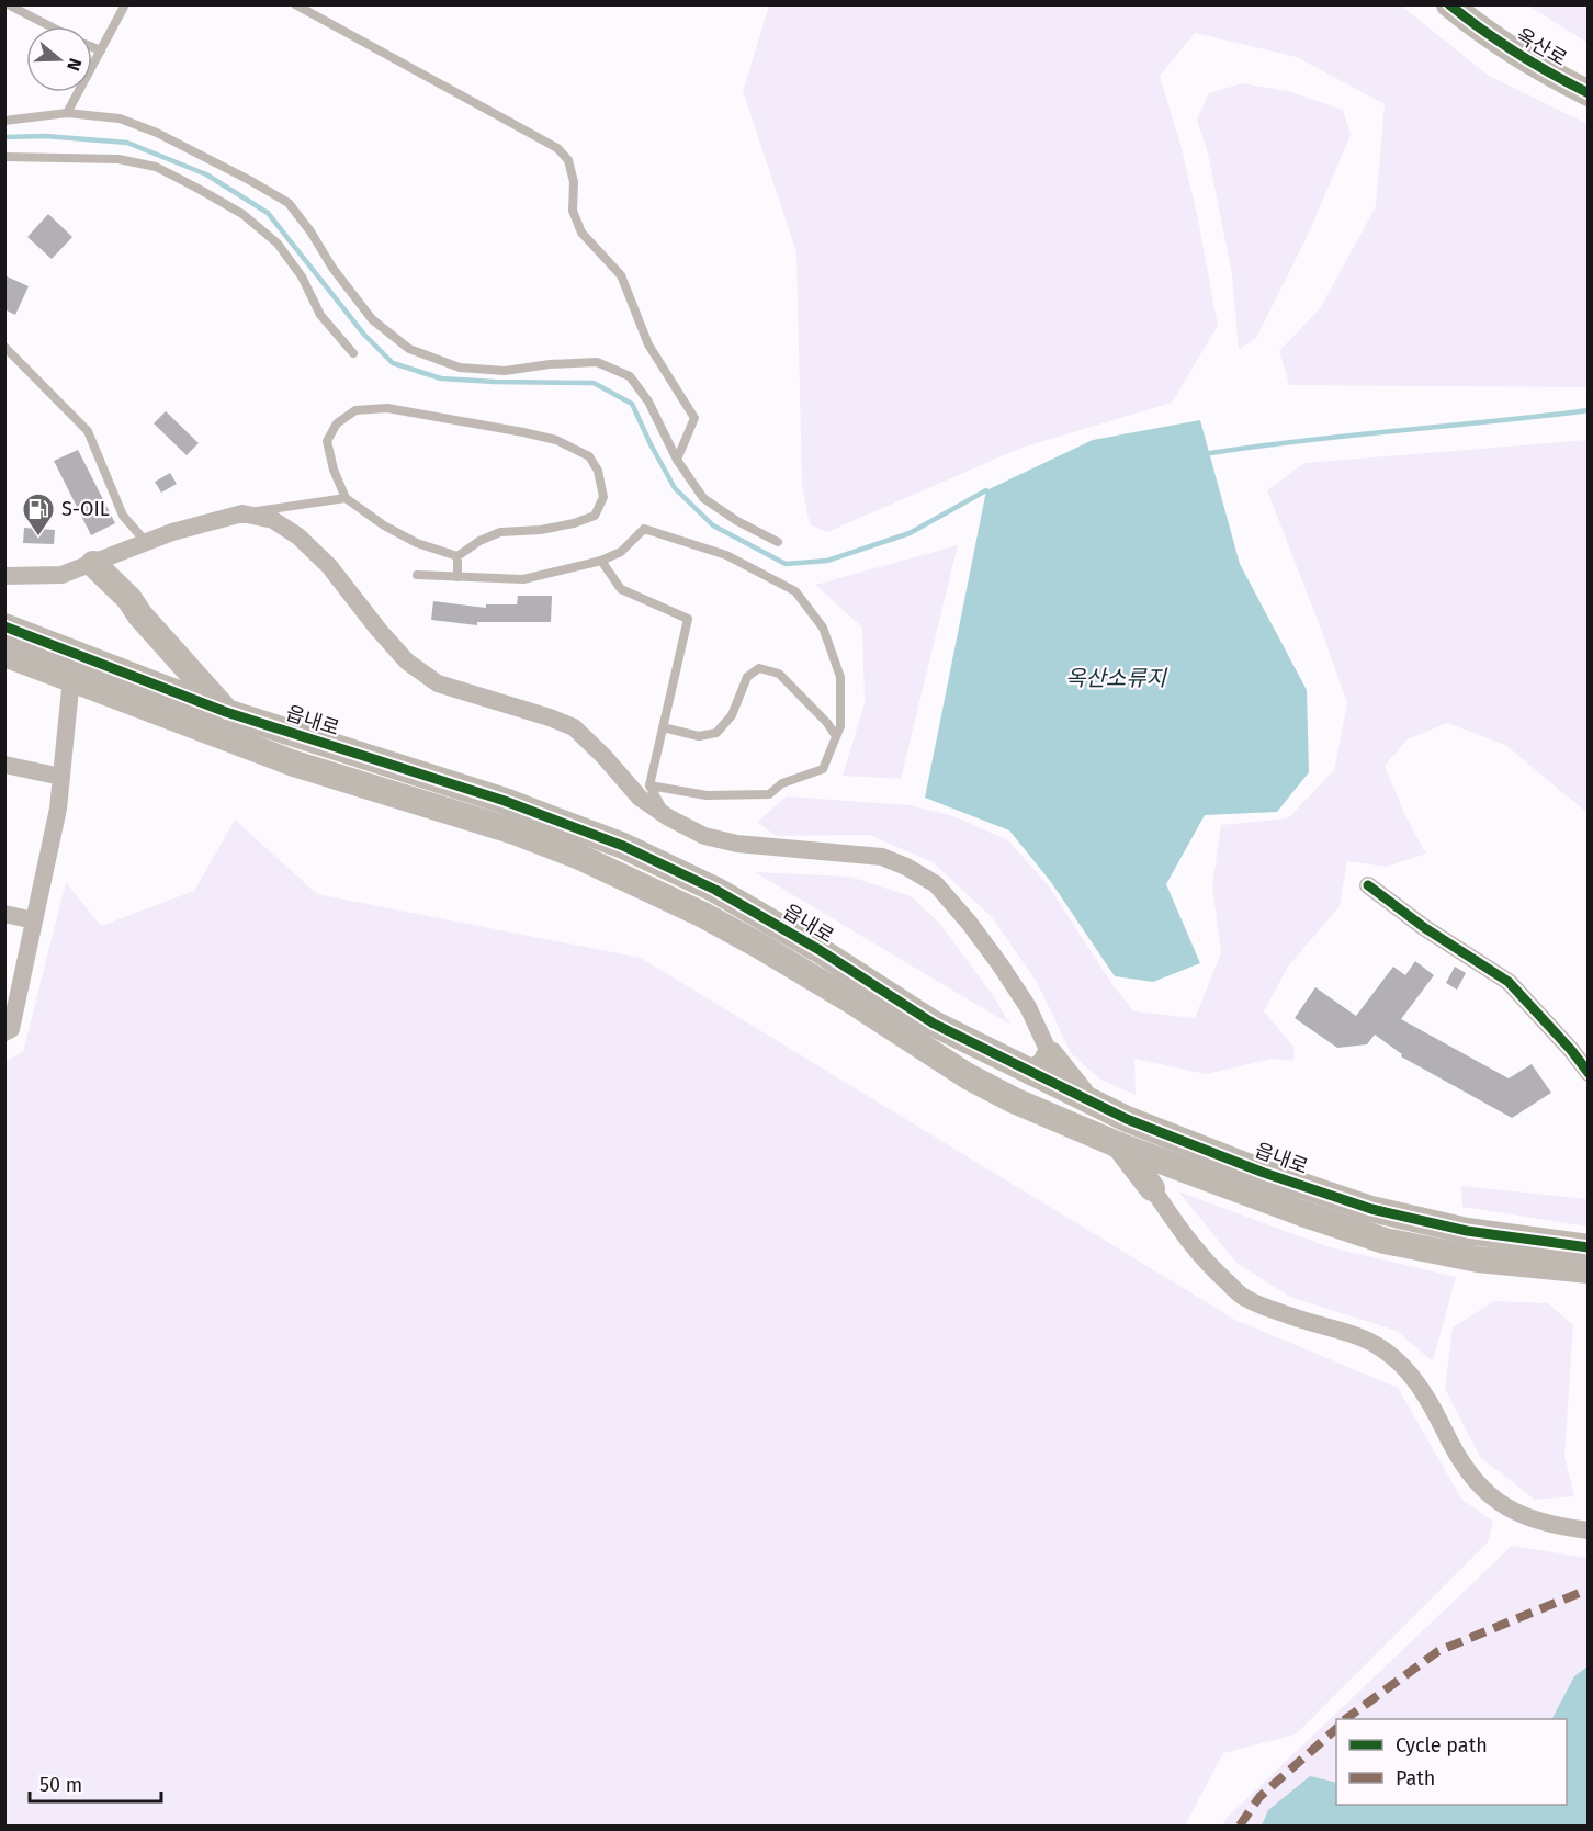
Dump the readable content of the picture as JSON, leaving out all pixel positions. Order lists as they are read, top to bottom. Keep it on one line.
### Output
{"streets":{"street":["옥산로","읍내로"]},"water":["옥산소류지"],"places":{"fuel station":["S-OIL"]},"legend":["Cycle path","Path"],"scale_bar":"50 m","north":"right"}
